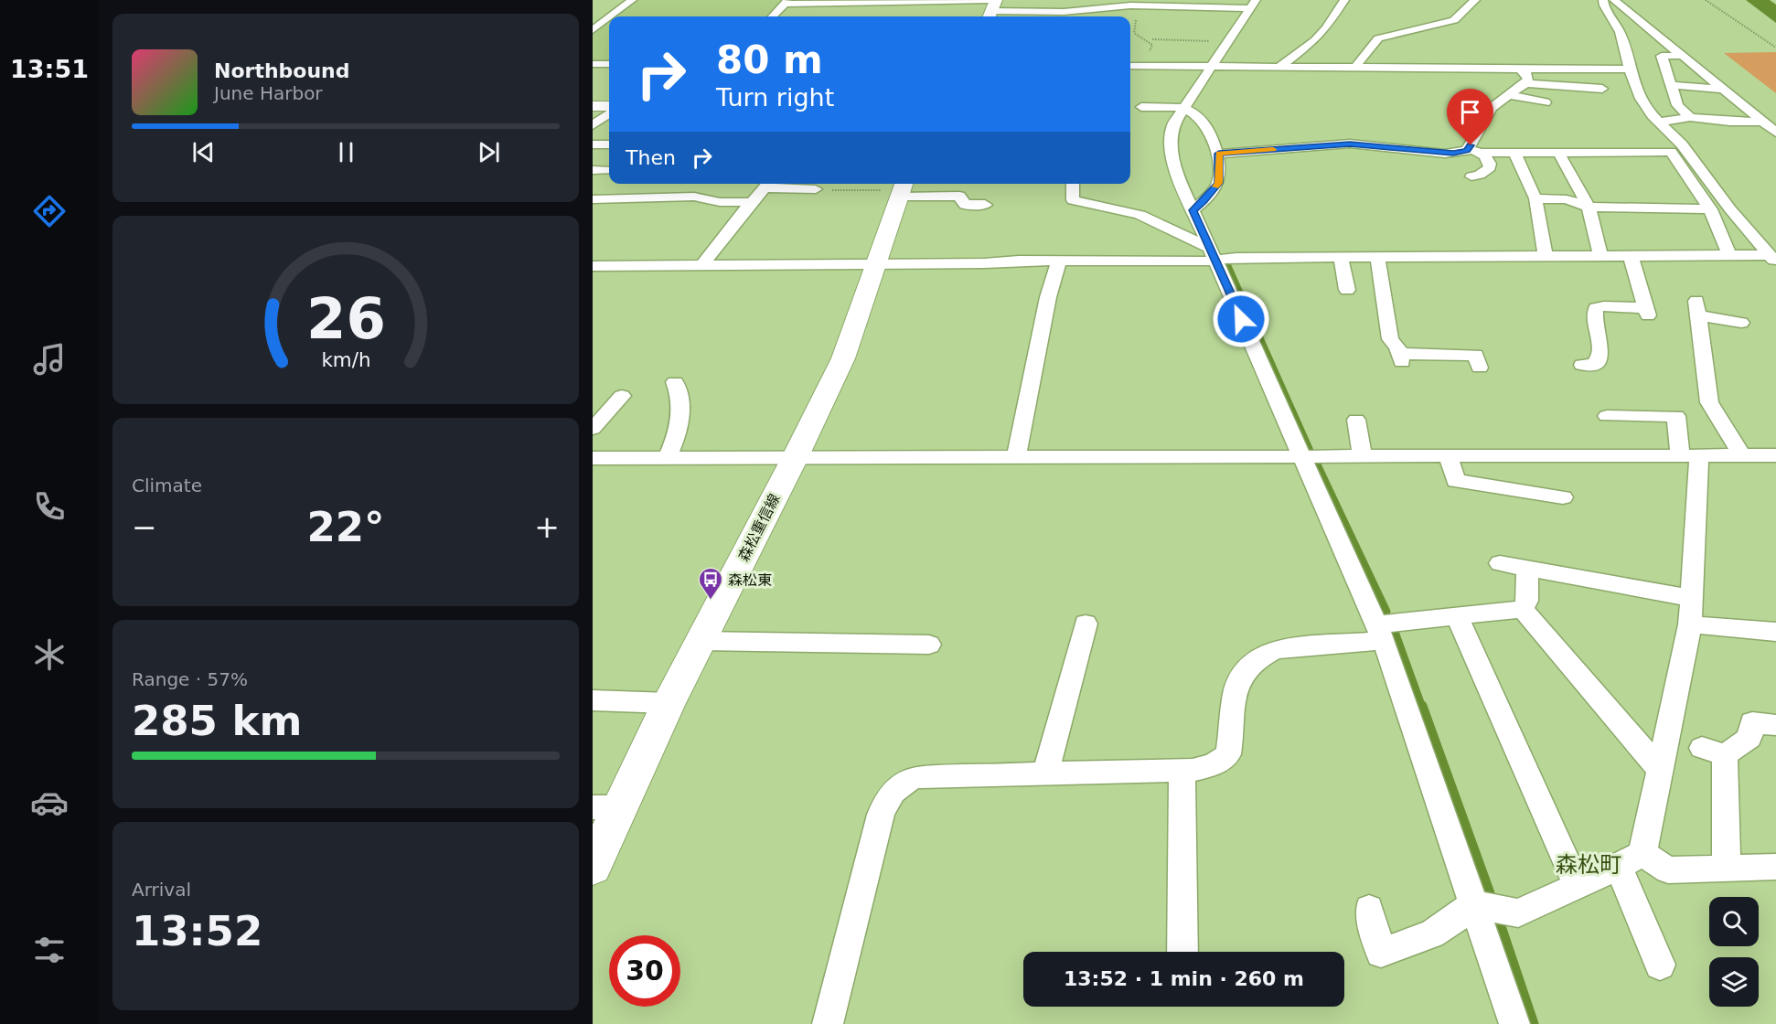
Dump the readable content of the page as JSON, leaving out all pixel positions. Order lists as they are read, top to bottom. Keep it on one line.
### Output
{"streets":{"main road":["森松重信線"]},"districts":["森松町"],"places":{"bus stop":["森松東"]},"page":{"tabs":"13:51","turn":["80 m","Turn right"],"song":["Northbound","June Harbor"],"then":"Then","tile":["Climate",["Range · 57%","285 km"],["Arrival","13:52"]],"heat":["−","22°","+"],"limit":"30","trip":"13:52 · 1 min · 260 m","gauge":["26","km/h"]}}
